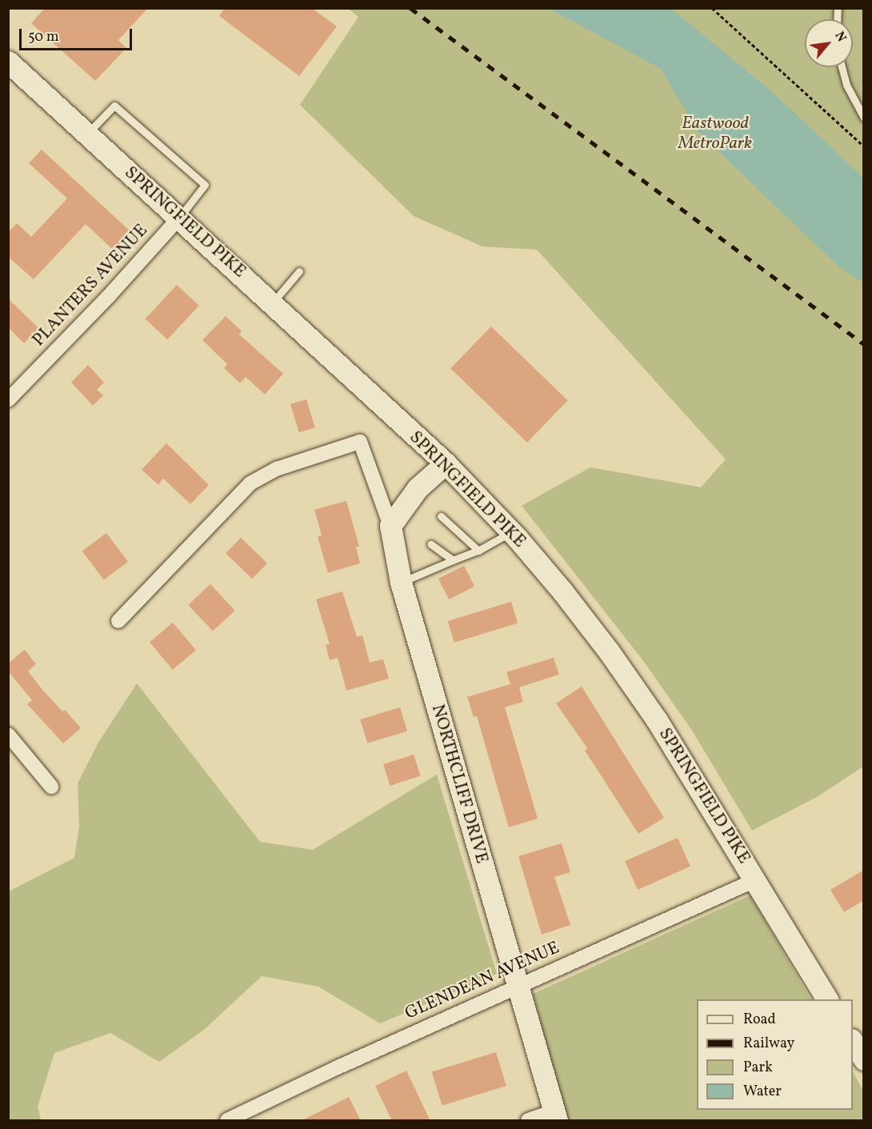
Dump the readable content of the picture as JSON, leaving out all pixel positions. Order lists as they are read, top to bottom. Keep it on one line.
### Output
{"streets":{"main road":["SPRINGFIELD PIKE","NORTHCLIFF DRIVE"],"street":["PLANTERS AVENUE","GLENDEAN AVENUE"]},"crossings":[["SPRINGFIELD PIKE","PLANTERS AVENUE"],["SPRINGFIELD PIKE","GLENDEAN AVENUE"],["NORTHCLIFF DRIVE","GLENDEAN AVENUE"]],"parks":["Eastwood MetroPark"],"legend":["Road","Railway","Park","Water"],"scale_bar":"50 m","north":"top right"}
